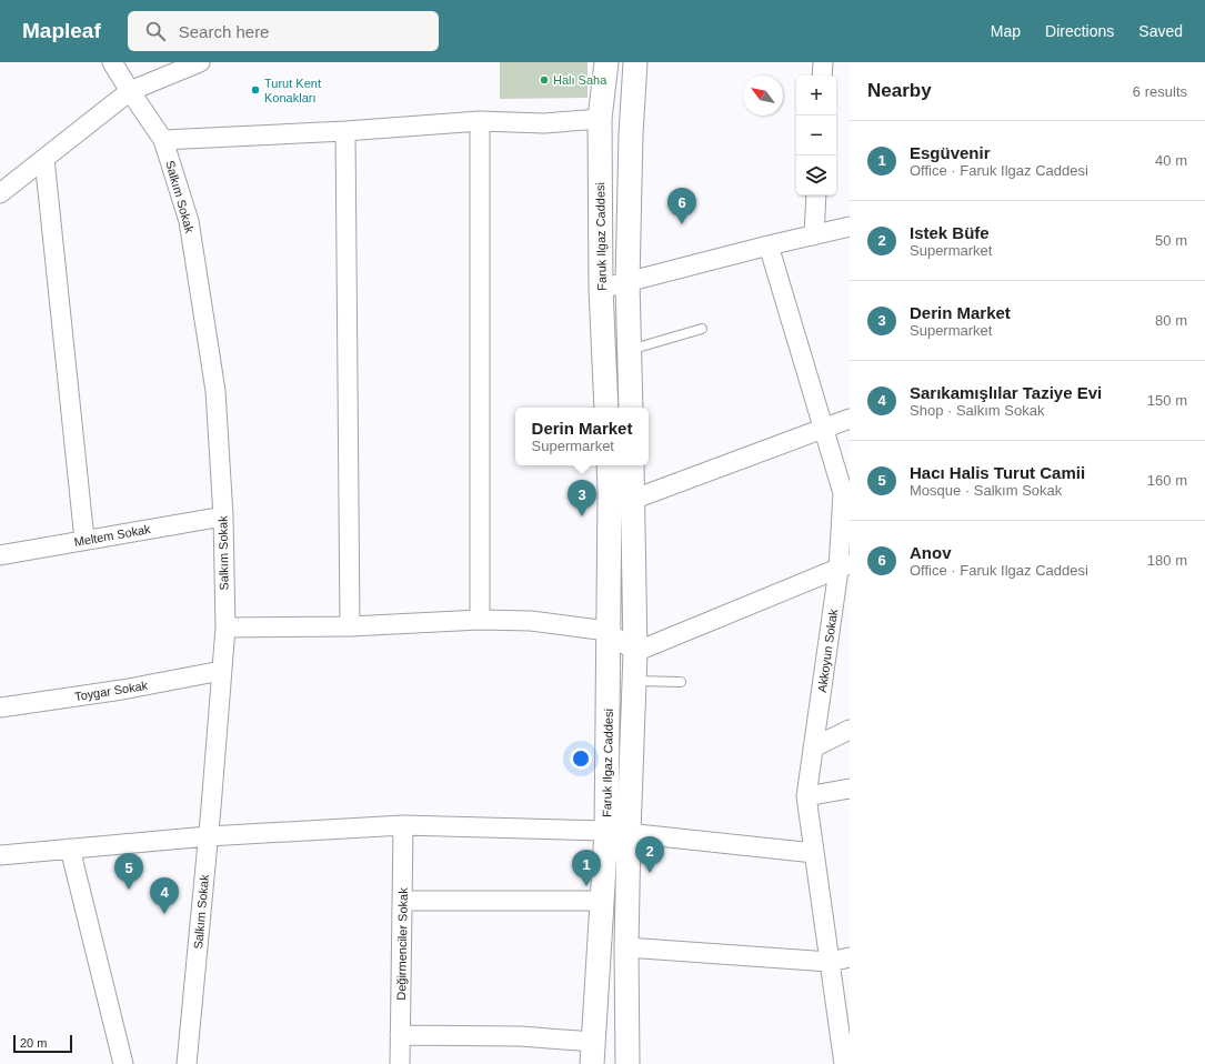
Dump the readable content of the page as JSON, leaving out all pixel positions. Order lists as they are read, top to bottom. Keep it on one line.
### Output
{"streets":{"street":["Salkım Sokak","Faruk Ilgaz Caddesi","Meltem Sokak","Akkoyun Sokak","Toygar Sokak","Değirmenciler Sokak"]},"crossings":[["Salkım Sokak","Meltem Sokak"],["Salkım Sokak","Toygar Sokak"]],"places":["Halı Saha","Turut Kent Konakları"],"scale_bar":"20 m","north":"top left","page":{"header":"Mapleaf","search":"Search here","nav":["Map","Directions","Saved"],"heading":["Nearby","6 results"],"map_buttons":["+","−"],"list":[{"mark":"1","name":"Esgüvenir","note":"Office · Faruk Ilgaz Caddesi","value":"40 m"},{"mark":"2","name":"Istek Büfe","note":"Supermarket","value":"50 m"},{"mark":"3","name":"Derin Market","note":"Supermarket","value":"80 m"},{"mark":"4","name":"Sarıkamışlılar Taziye Evi","note":"Shop · Salkım Sokak","value":"150 m"},{"mark":"5","name":"Hacı Halis Turut Camii","note":"Mosque · Salkım Sokak","value":"160 m"},{"mark":"6","name":"Anov","note":"Office · Faruk Ilgaz Caddesi","value":"180 m"}],"pins":["6","3","2","1","5","4"],"popup":["Derin Market","Supermarket"],"scale":"20 m"}}
